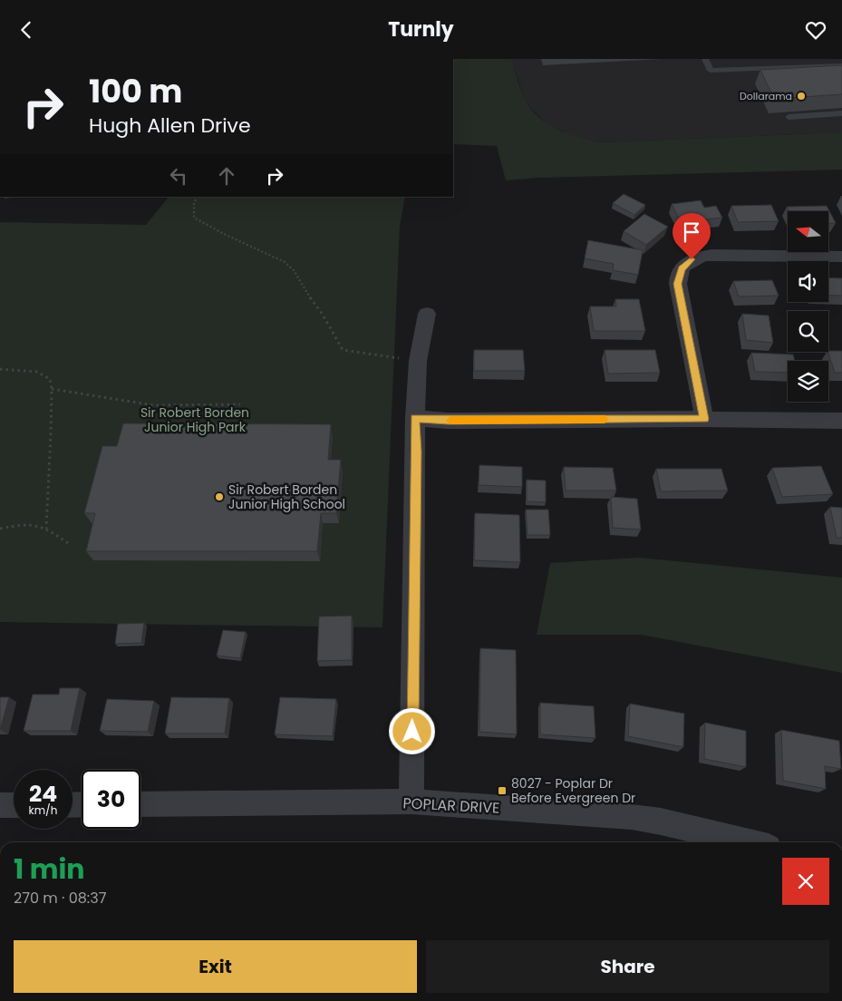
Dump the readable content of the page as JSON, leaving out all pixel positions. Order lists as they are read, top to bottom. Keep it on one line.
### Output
{"streets":{"street":["POPLAR DRIVE"]},"parks":["Sir Robert Borden Junior High Park"],"places":{"other":["Dollarama","Sir Robert Borden Junior High School"],"transit":["8027 - Poplar Dr Before Evergreen Dr"]},"north":"left","page":{"header":"Turnly","turn":["100 m","Hugh Allen Drive"],"speed":"24 km/h","limit":"30","heading":["1 min","270 m · 08:37"],"buttons":["Exit","Share"]}}
